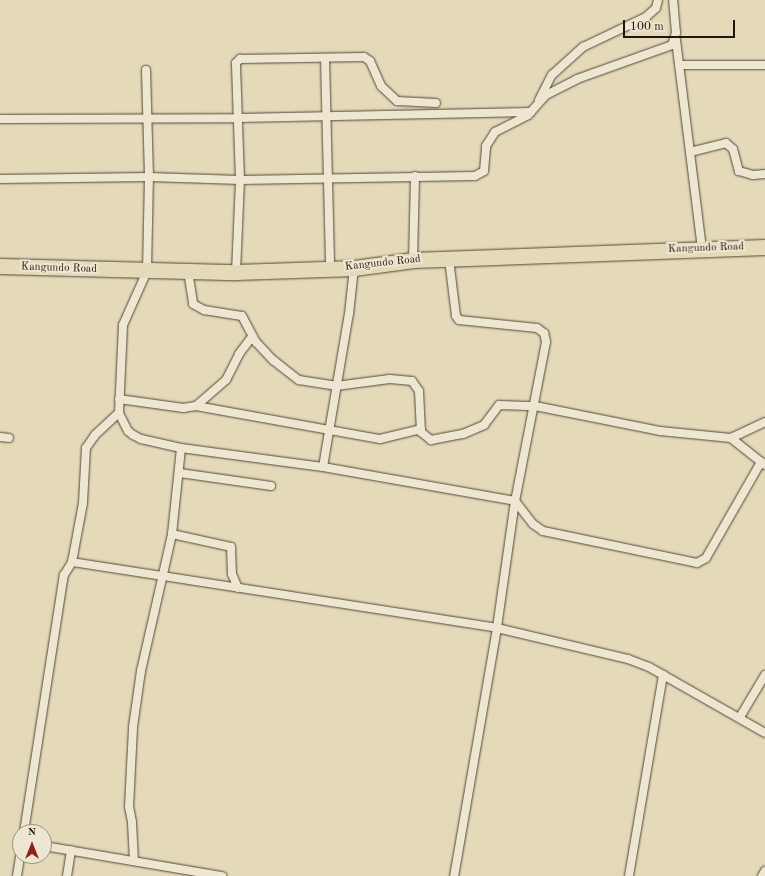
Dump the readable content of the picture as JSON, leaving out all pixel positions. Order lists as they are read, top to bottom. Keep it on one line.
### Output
{"streets":{"highway":["Kangundo Road"]},"scale_bar":"100 m","north":"top"}
